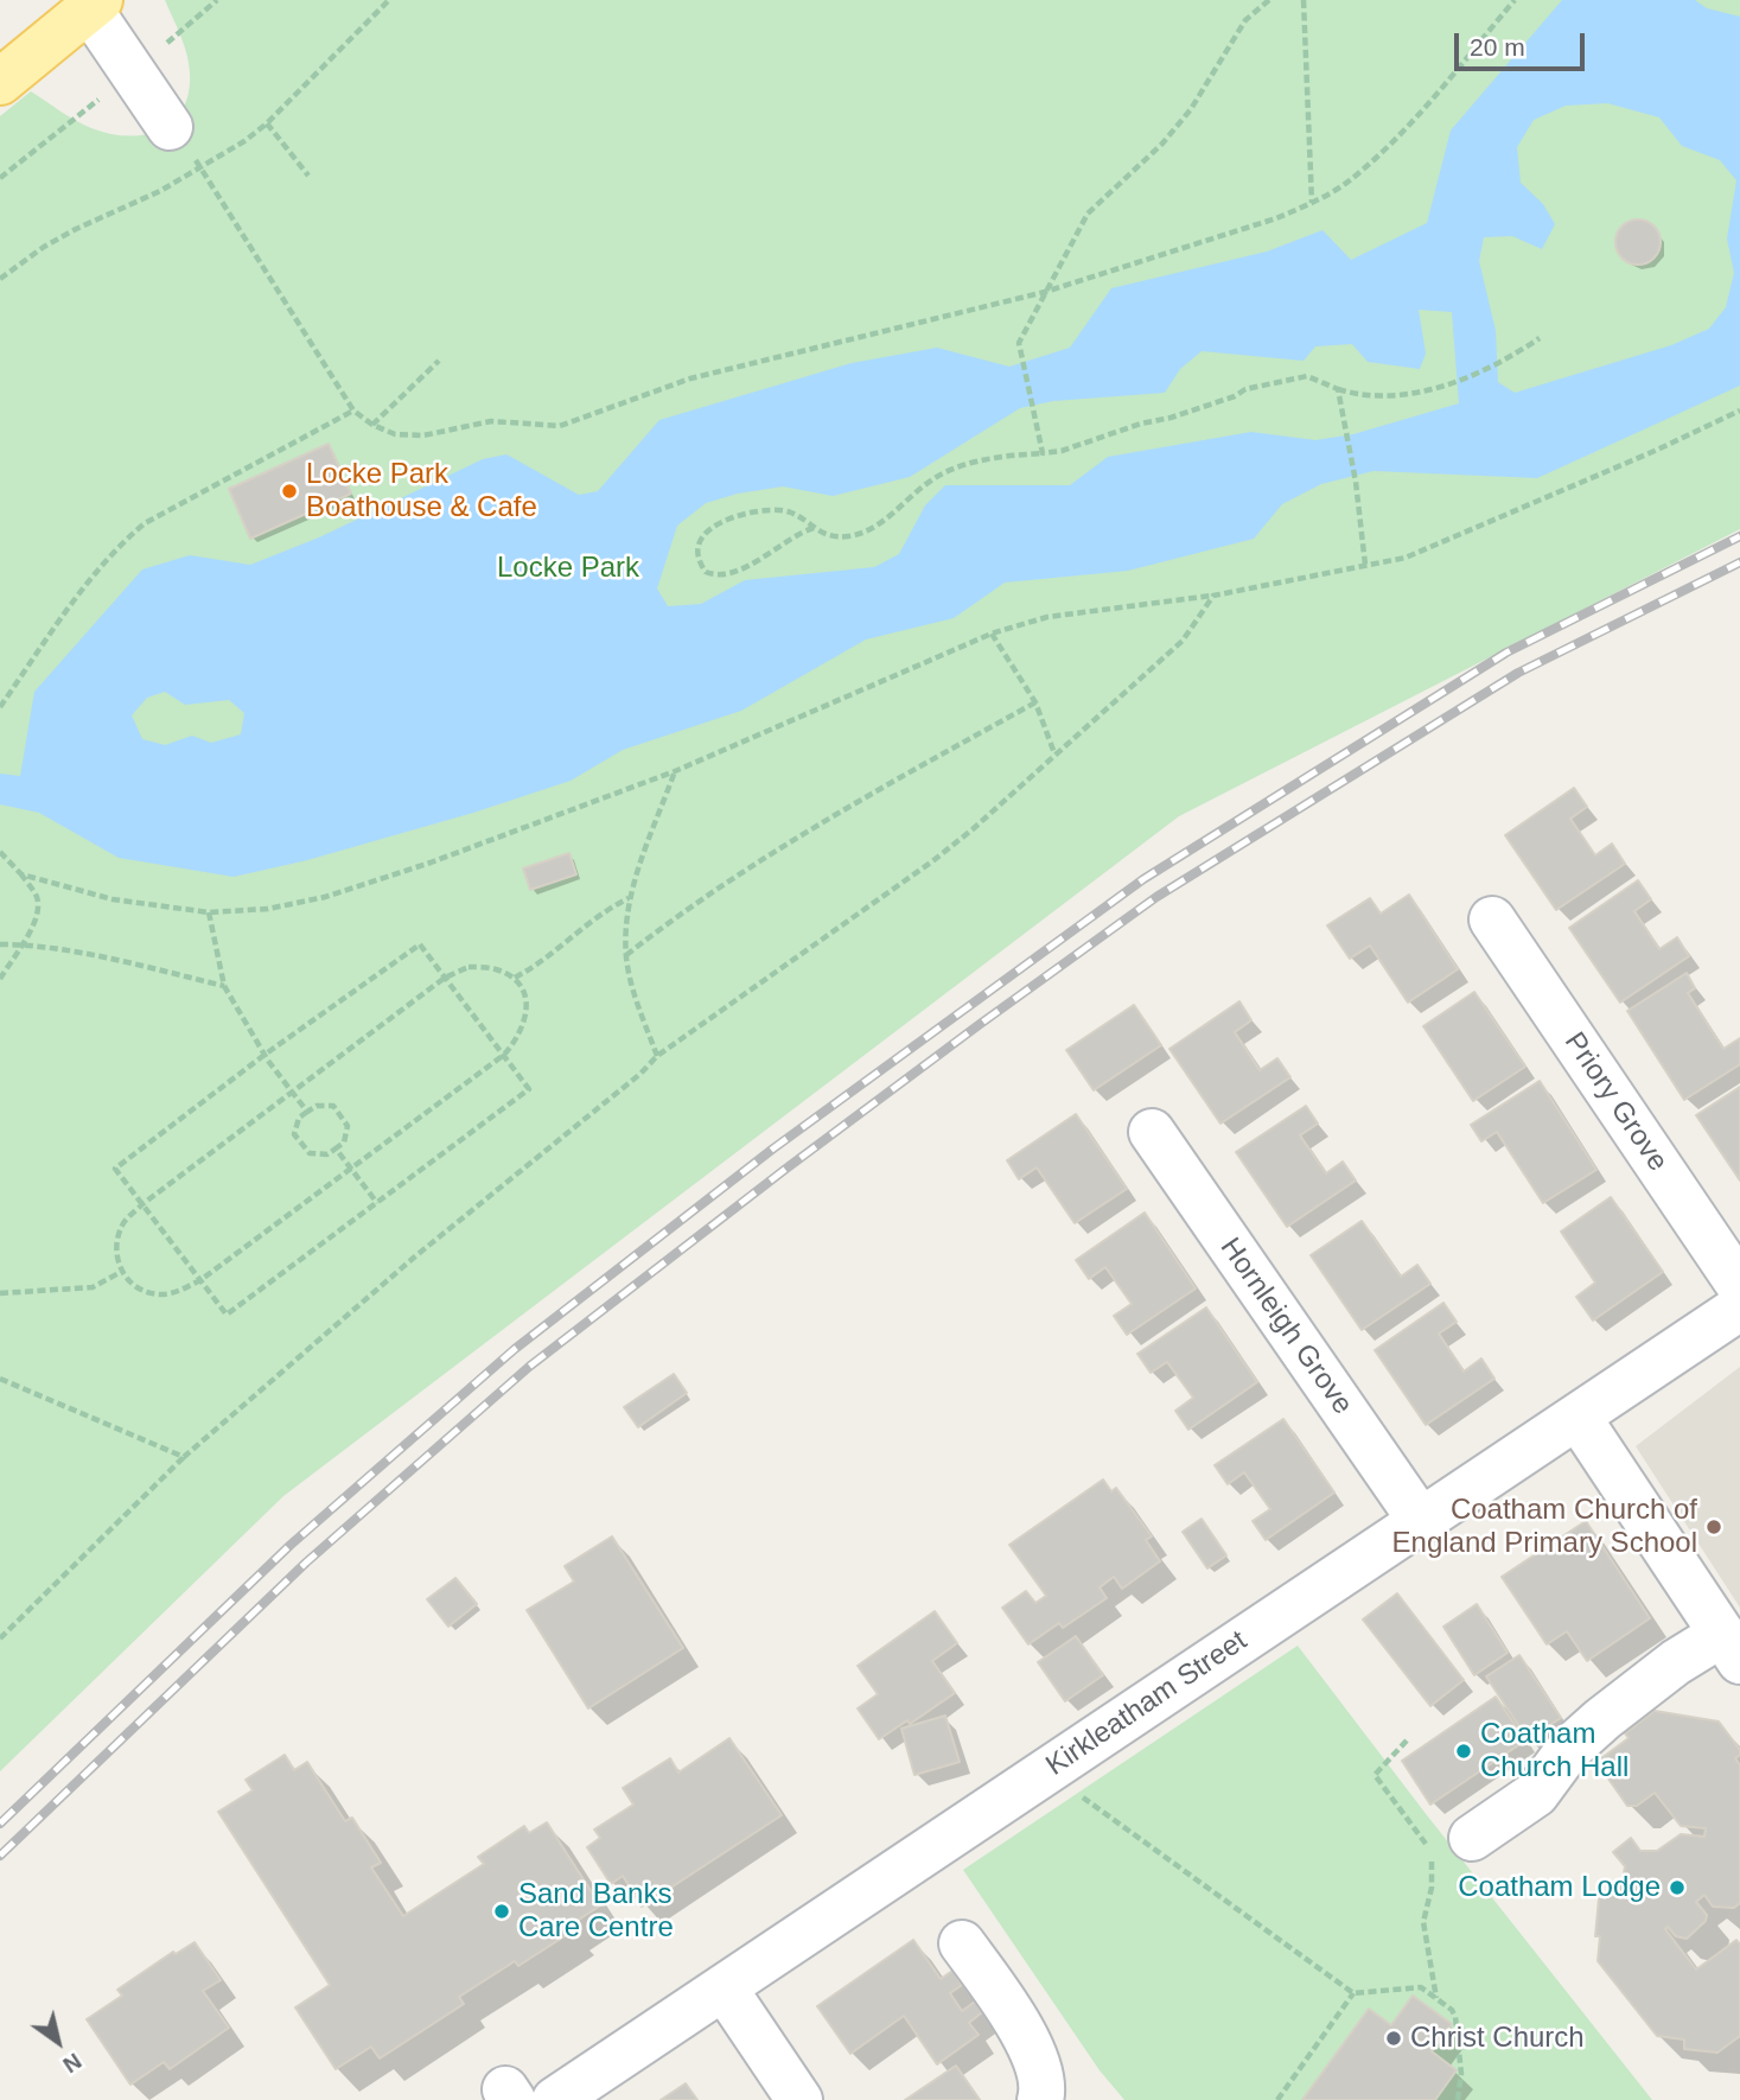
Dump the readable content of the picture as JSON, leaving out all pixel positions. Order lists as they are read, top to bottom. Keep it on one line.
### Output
{"streets":{"street":["Priory Grove","Hornleigh Grove","Kirkleatham Street"]},"crossings":[["Hornleigh Grove","Kirkleatham Street"]],"parks":["Locke Park"],"places":["Locke Park Boathouse & Cafe","Coatham Church of England Primary School","Coatham Church Hall","Coatham Lodge","Sand Banks Care Centre","Christ Church"],"scale_bar":"20 m","north":"bottom right"}
